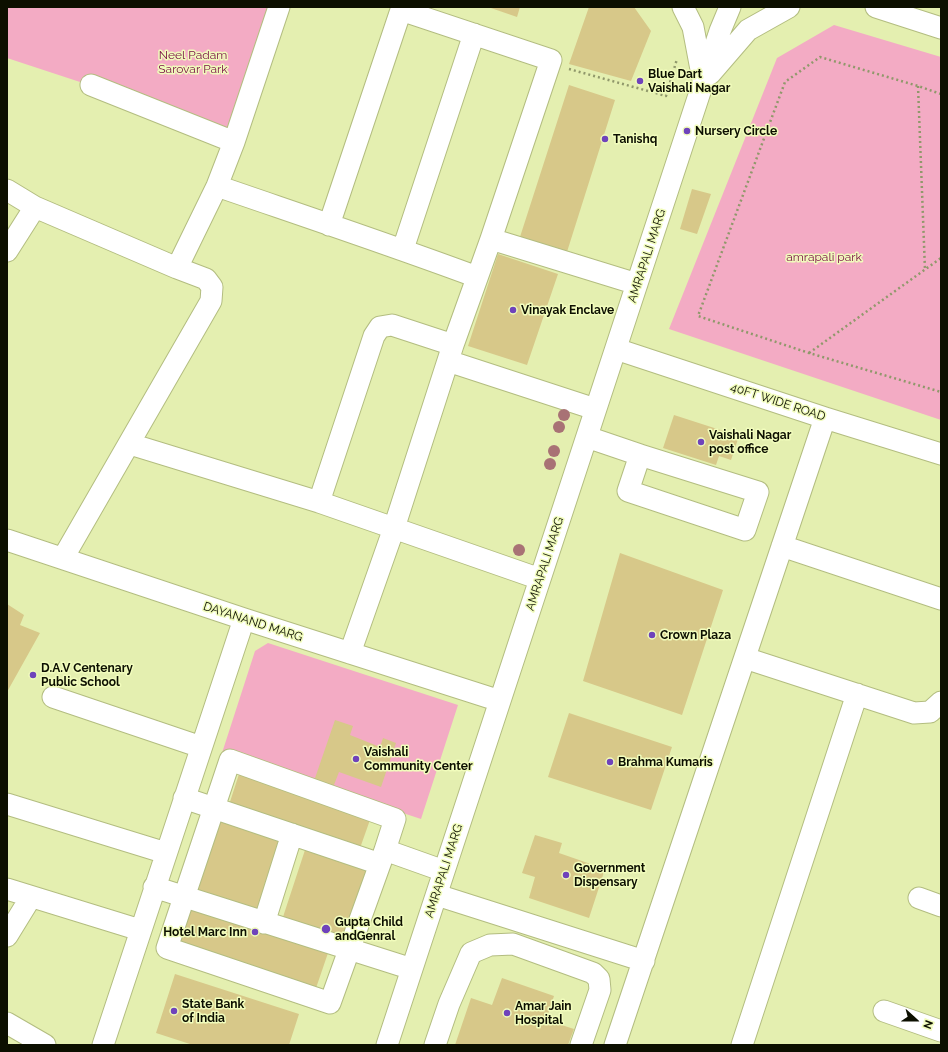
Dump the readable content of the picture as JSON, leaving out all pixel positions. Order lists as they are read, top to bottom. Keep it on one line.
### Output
{"streets":{"street":["AMRAPALI MARG","40FT WIDE ROAD","DAYANAND MARG"]},"crossings":[["AMRAPALI MARG","40FT WIDE ROAD"],["AMRAPALI MARG","DAYANAND MARG"]],"parks":["Neel Padam Sarovar Park","amrapali park"],"places":["Blue Dart Vaishali Nagar","Nursery Circle","Tanishq","Vinayak Enclave","Vaishali Nagar post office","Crown Plaza","D.A.V Centenary Public School","Vaishali Community Center","Brahma Kumaris","Government Dispensary","Gupta Child andGenral","Hotel Marc Inn","State Bank of India","Amar Jain Hospital"],"north":"right"}
